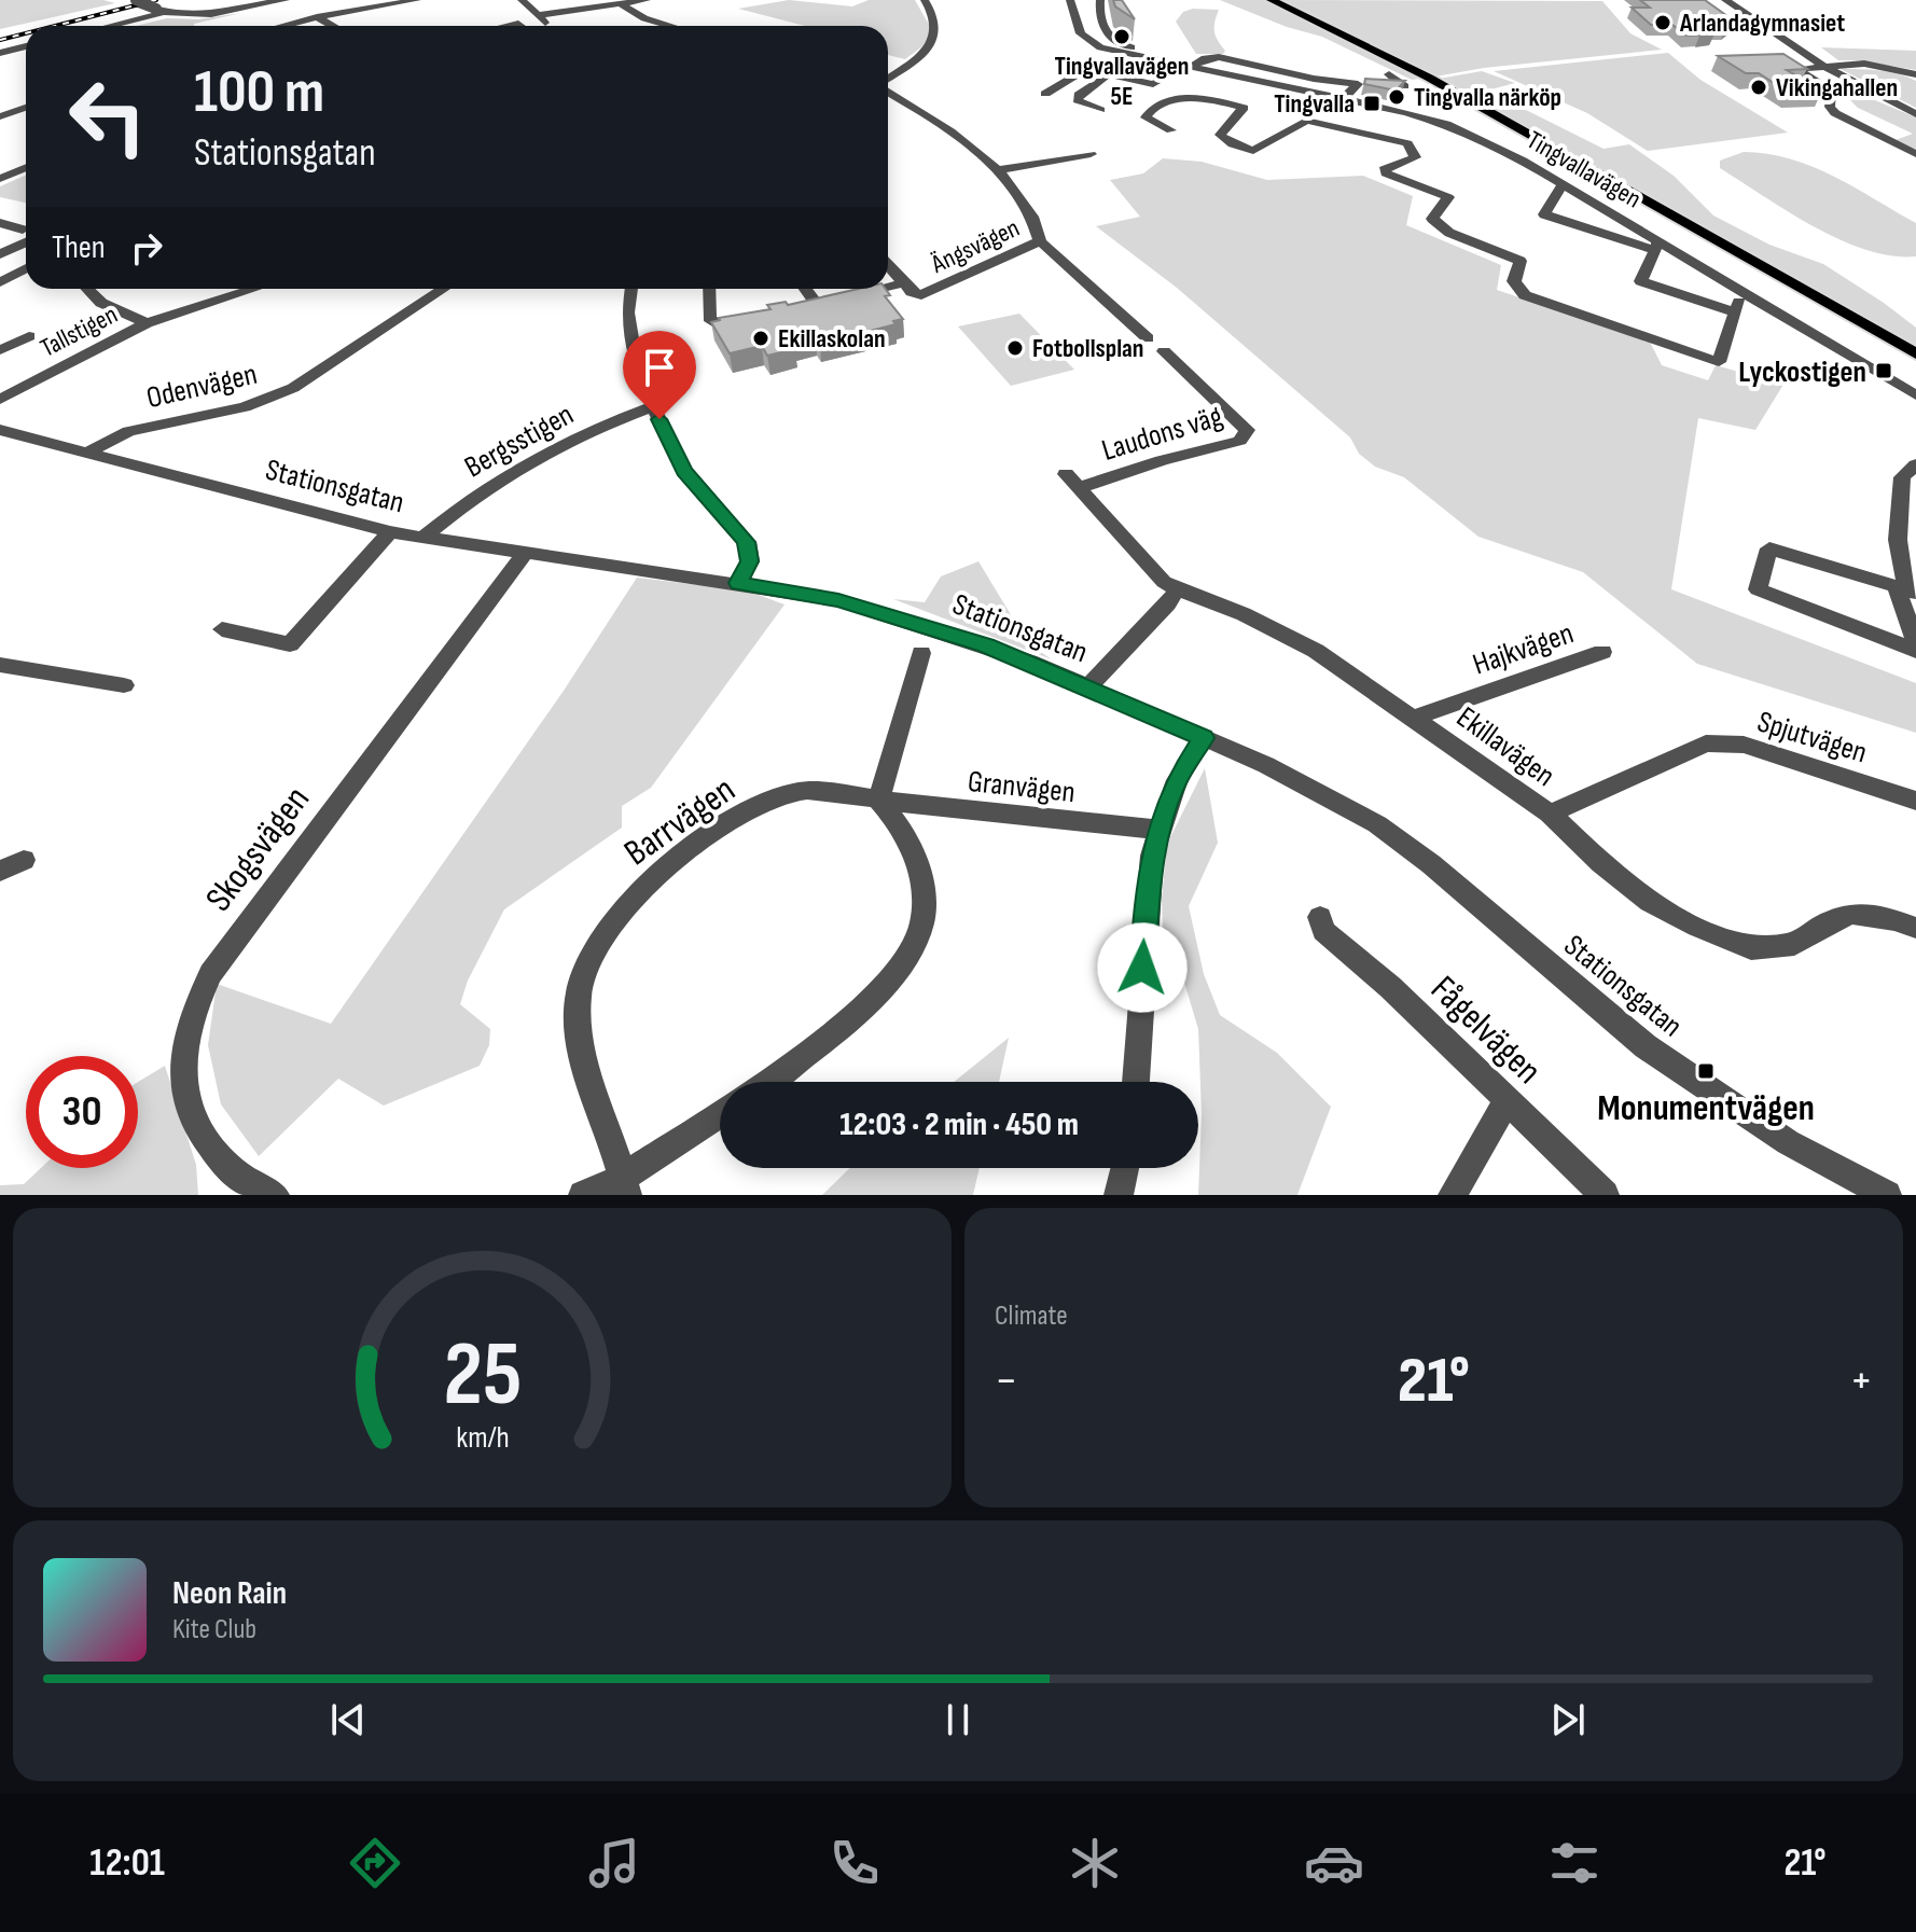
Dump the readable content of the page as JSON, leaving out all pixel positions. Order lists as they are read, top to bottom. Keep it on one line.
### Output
{"streets":{"street":["Tingvallavägen","Ängsvägen","Tallstigen","Odenvägen","Laudons väg","Bergsstigen","Stationsgatan","Hajkvägen","Spjutvägen","Ekillavägen","Granvägen","Barrvägen","Skogsvägen","Fågelvägen"]},"crossings":[["Odenvägen","Stationsgatan"],["Laudons väg","Ekillavägen"],["Bergsstigen","Stationsgatan"],["Stationsgatan","Skogsvägen"],["Hajkvägen","Ekillavägen"],["Spjutvägen","Ekillavägen"],["Granvägen","Barrvägen"]],"places":{"other":["Arlandagymnasiet","Tingvallavägen 5E","Vikingahallen","Tingvalla närköp","Ekillaskolan","Fotbollsplan"],"transit":["Tingvalla","Lyckostigen","Monumentvägen"]},"page":{"turn":["100 m","Stationsgatan"],"then":"Then","limit":"30","trip":"12:03 · 2 min · 450 m","tile":"Climate","heat":["−","21°","+"],"song":["Neon Rain","Kite Club"],"tabs":["12:01","21°"],"gauge":["25","km/h"]}}
